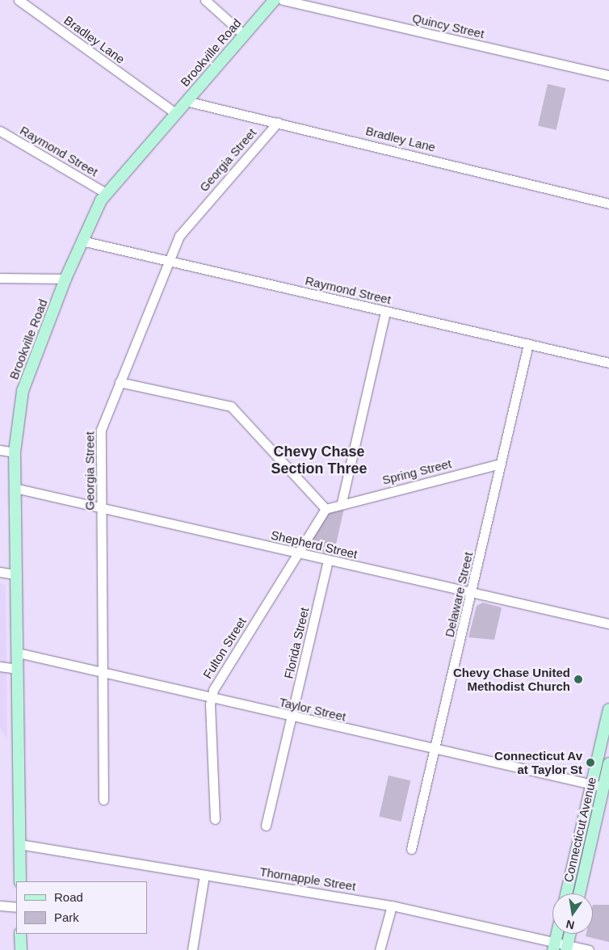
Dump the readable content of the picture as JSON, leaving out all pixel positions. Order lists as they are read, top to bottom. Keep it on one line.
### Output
{"streets":{"main road":["Brookville Road","Connecticut Avenue"],"street":["Quincy Street","Bradley Lane","Raymond Street","Georgia Street","Spring Street","Shepherd Street","Delaware Street","Florida Street","Fulton Street","Taylor Street","Thornapple Street"]},"crossings":[["Bradley Lane","Brookville Road"],["Bradley Lane","Georgia Street"],["Brookville Road","Raymond Street"],["Brookville Road","Shepherd Street"],["Brookville Road","Taylor Street"],["Brookville Road","Thornapple Street"],["Raymond Street","Georgia Street"],["Raymond Street","Delaware Street"],["Georgia Street","Shepherd Street"],["Georgia Street","Taylor Street"],["Spring Street","Delaware Street"],["Spring Street","Fulton Street"],["Shepherd Street","Delaware Street"],["Shepherd Street","Florida Street"],["Shepherd Street","Fulton Street"],["Delaware Street","Taylor Street"],["Florida Street","Taylor Street"],["Fulton Street","Taylor Street"],["Taylor Street","Connecticut Avenue"]],"districts":["Chevy Chase Section Three"],"places":["Chevy Chase United Methodist Church","Connecticut Av at Taylor St"],"legend":["Road","Park"],"north":"bottom"}
